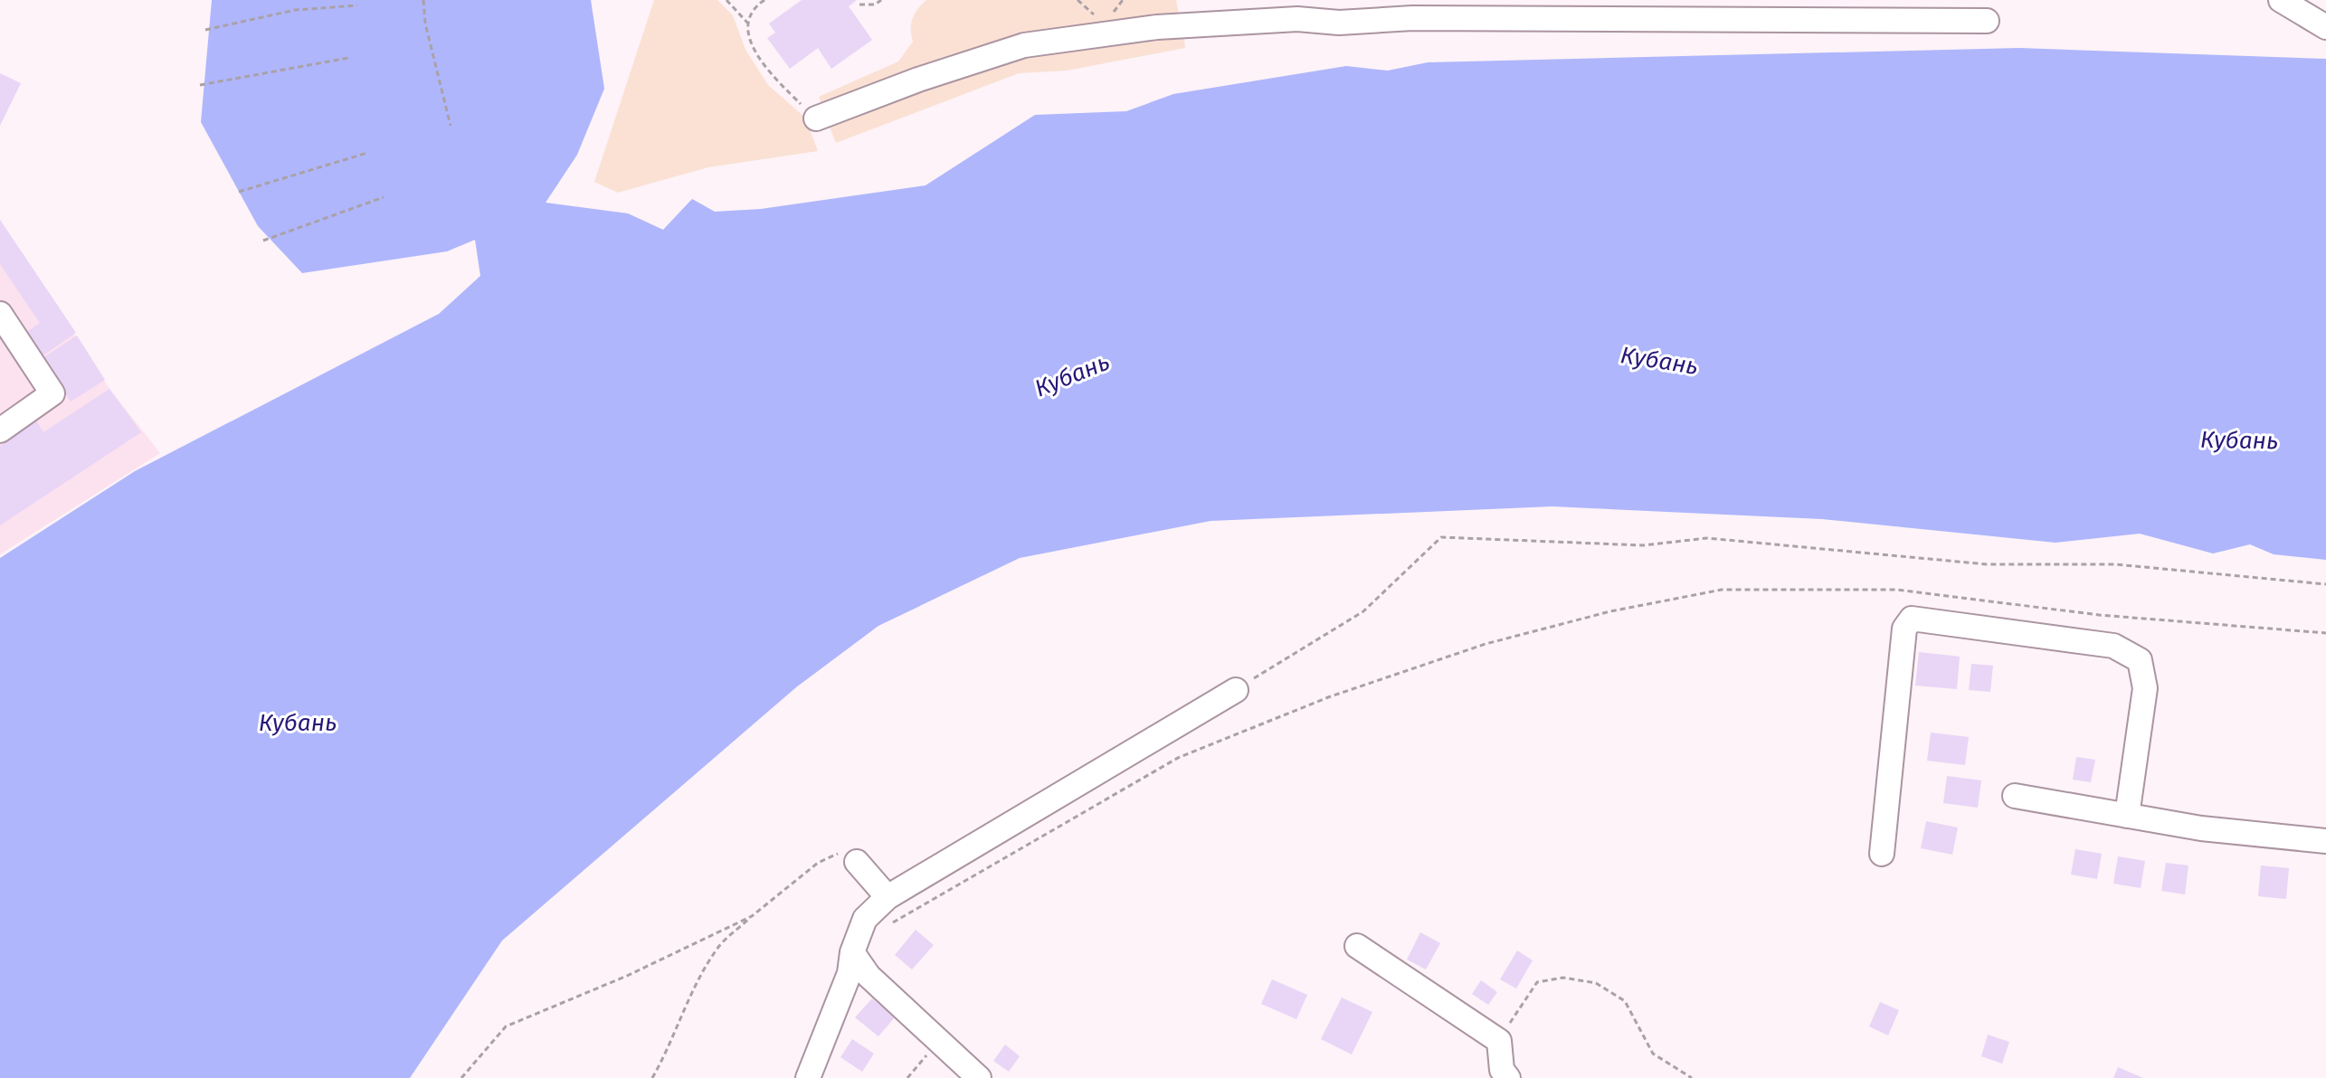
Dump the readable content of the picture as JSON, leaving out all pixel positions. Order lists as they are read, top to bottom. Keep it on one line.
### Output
{"water":["Кубань"]}
